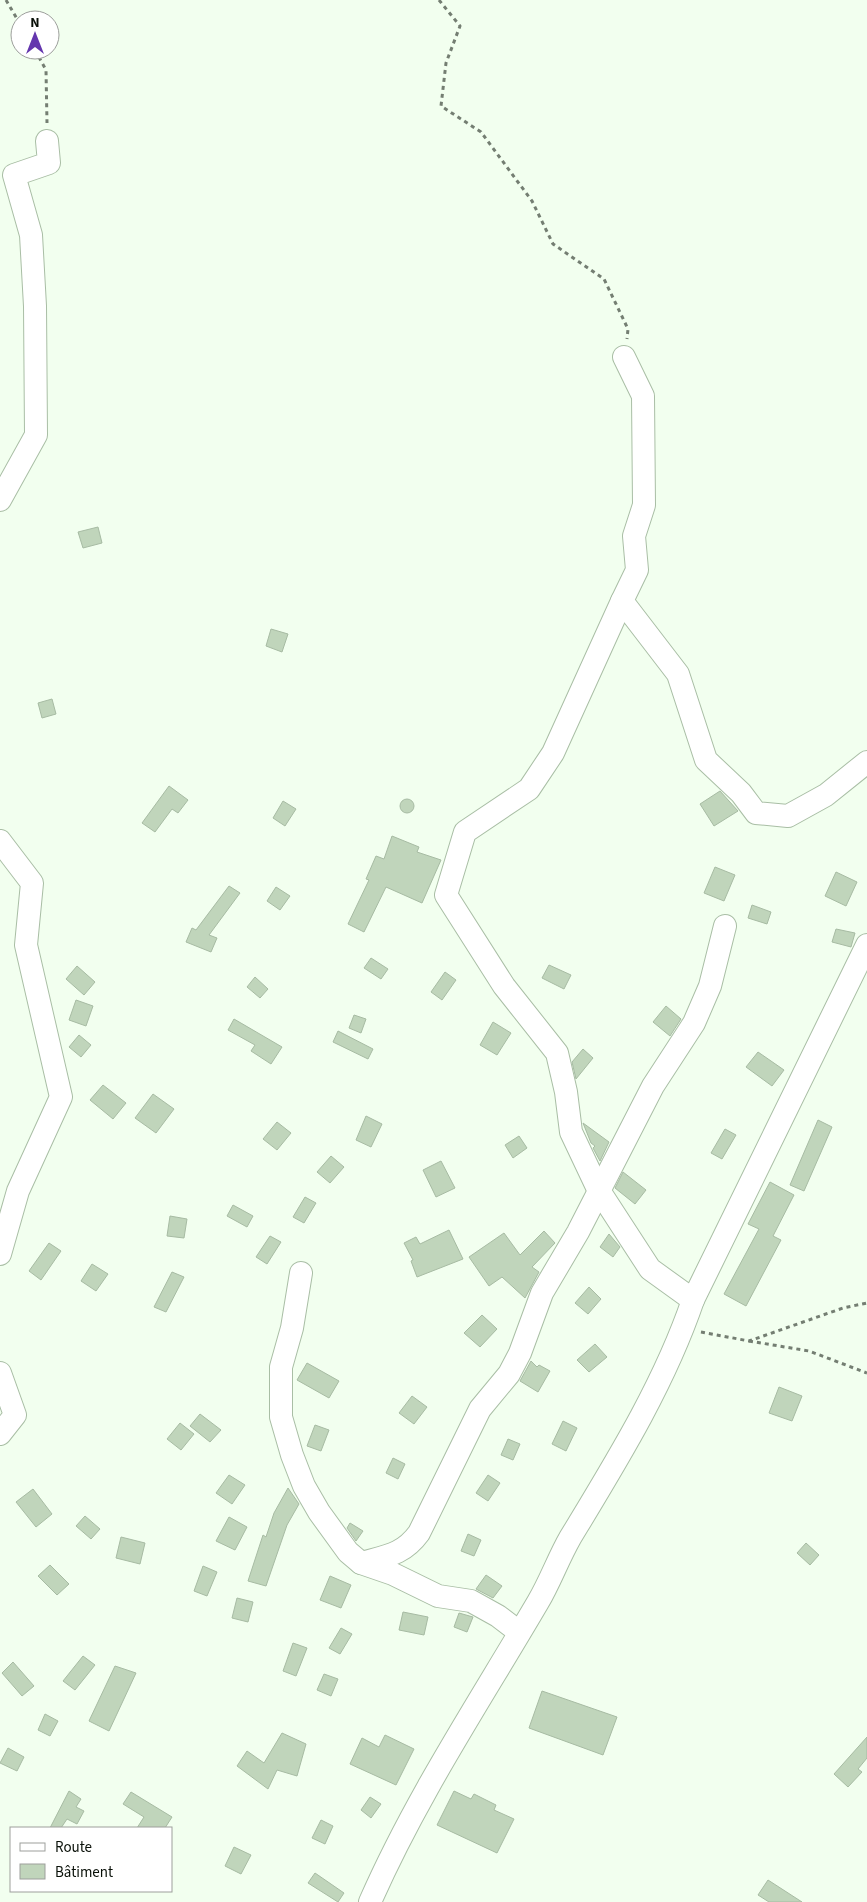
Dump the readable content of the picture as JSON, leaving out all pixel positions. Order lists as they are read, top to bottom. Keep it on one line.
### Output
{"legend":["Route","Bâtiment"],"north":"top"}
